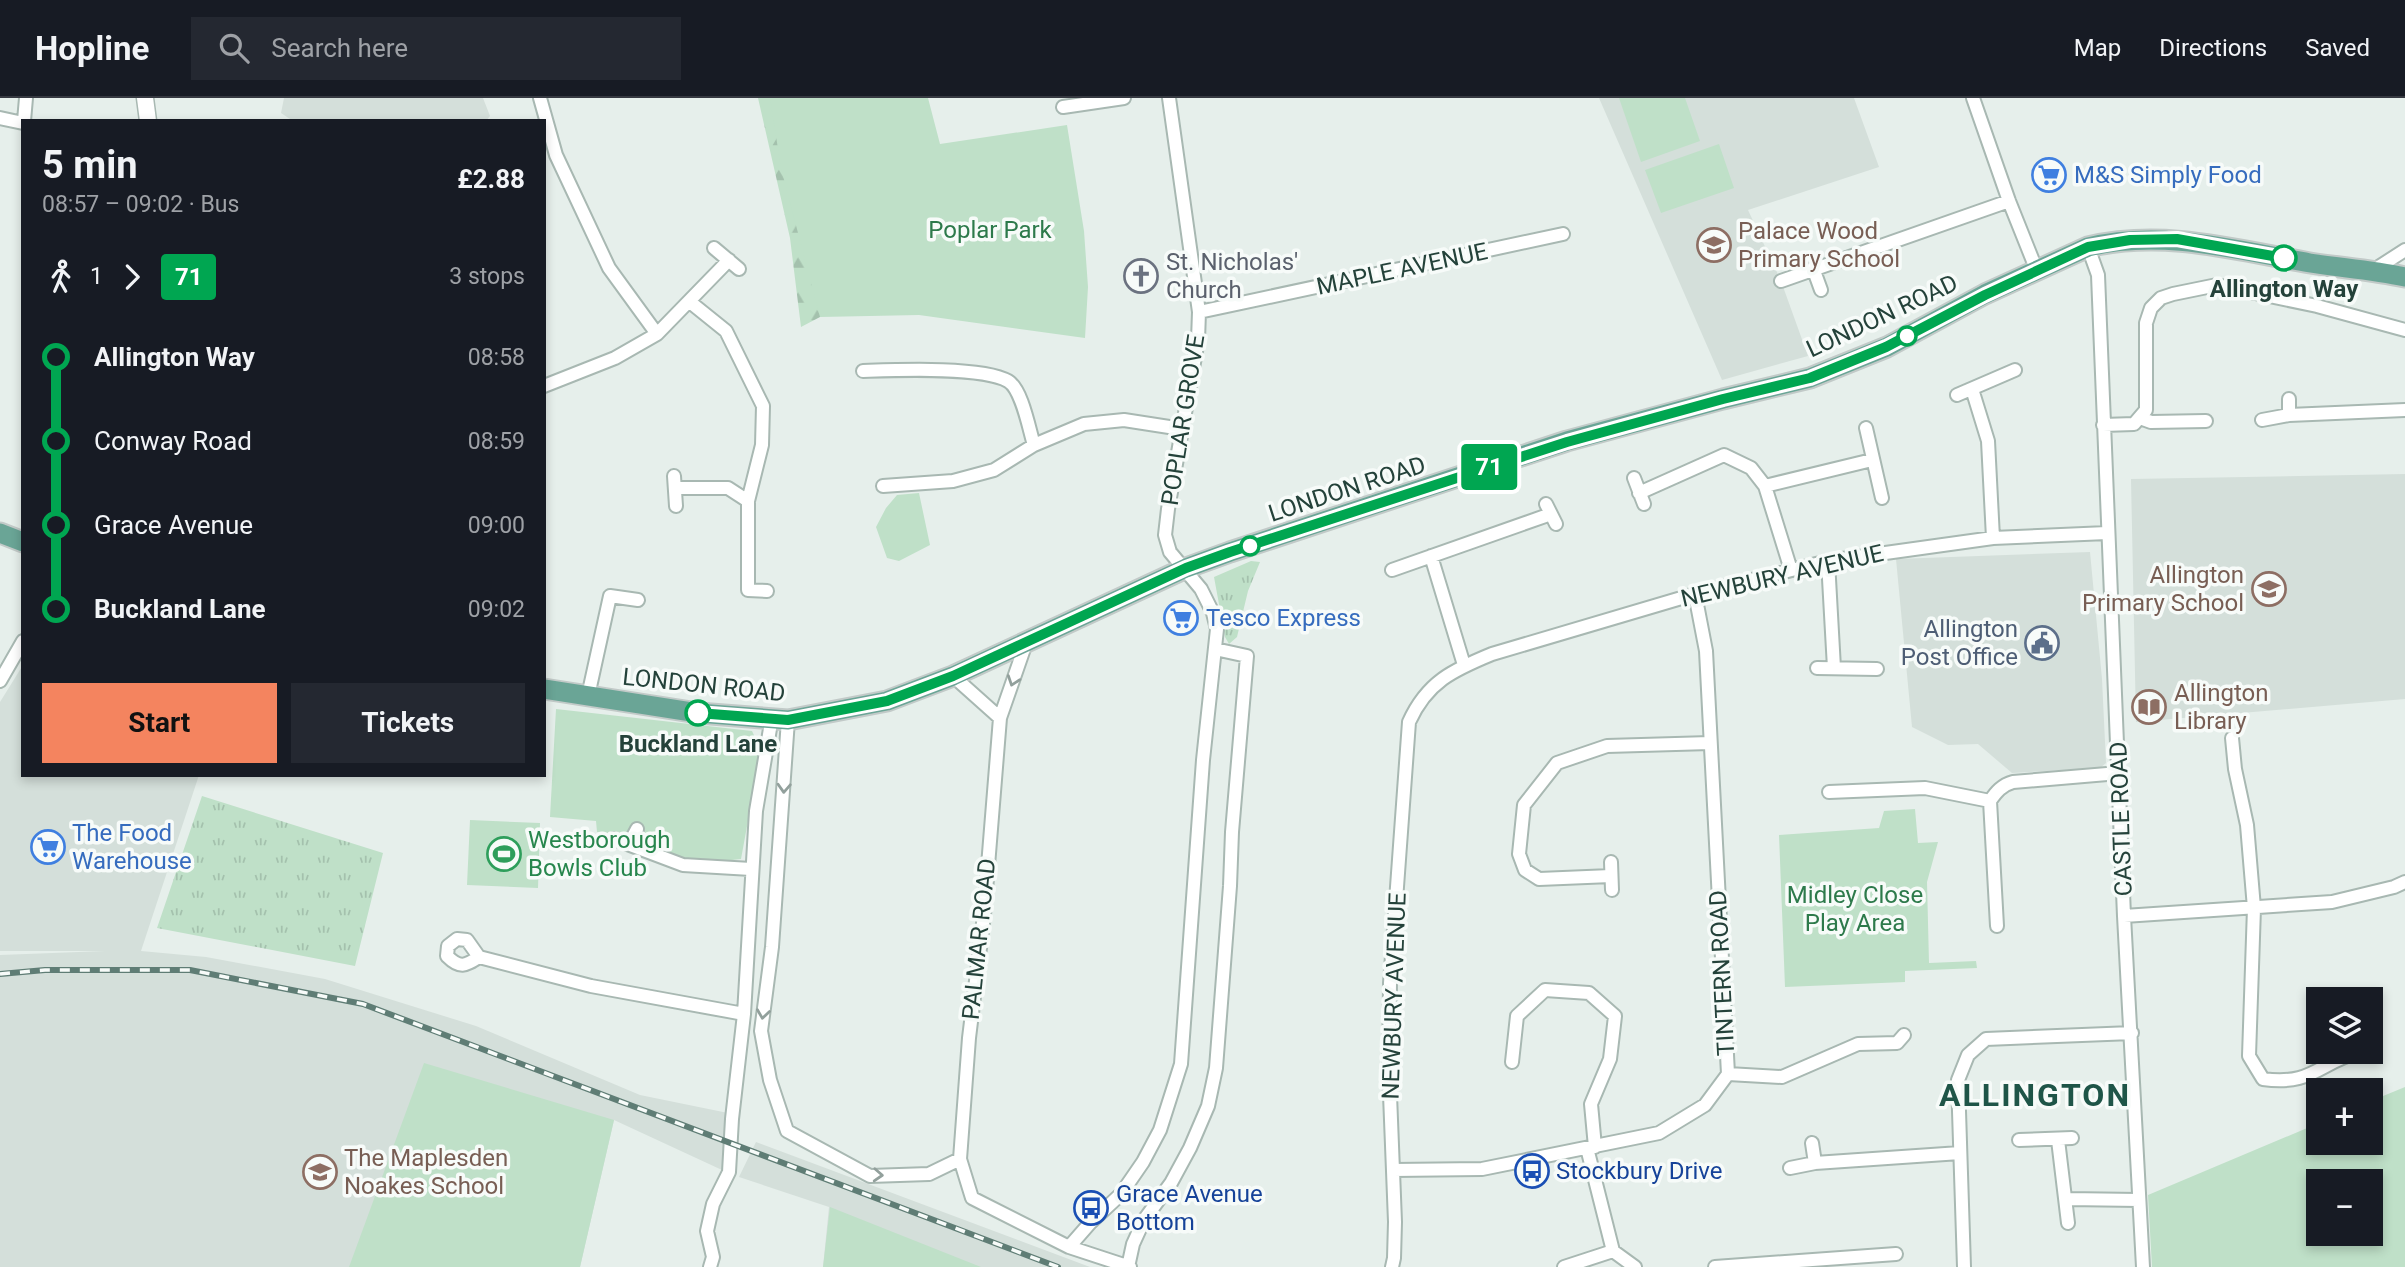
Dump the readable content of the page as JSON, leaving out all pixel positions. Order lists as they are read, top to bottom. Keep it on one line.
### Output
{"streets":{"main road":["LONDON ROAD"],"street":["MAPLE AVENUE","POPLAR GROVE","NEWBURY AVENUE","CASTLE ROAD","PALMAR ROAD","TINTERN ROAD"]},"crossings":[["MAPLE AVENUE","POPLAR GROVE"],["LONDON ROAD","POPLAR GROVE"],["LONDON ROAD","CASTLE ROAD"],["LONDON ROAD","PALMAR ROAD"],["NEWBURY AVENUE","CASTLE ROAD"],["NEWBURY AVENUE","TINTERN ROAD"]],"districts":["ALLINGTON"],"parks":["Poplar Park","Midley Close Play Area"],"places":{"supermarket":["M&S Simply Food","Tesco Express","The Food Warehouse"],"school or university":["Palace Wood Primary School","Allington Primary School","The Maplesden Noakes School"],"other":["Allington Way","Buckland Lane"],"church":["St. Nicholas' Church"],"public building":["Allington Post Office"],"library":["Allington Library"],"sports":["Westborough Bowls Club"],"bus stop":["Stockbury Drive","Grace Avenue Bottom"]},"lines":["bus line 71"],"page":{"header":"Hopline","search":"Search here","nav":["Map","Directions","Saved"],"on_map":"71","heading":["5 min","08:57 – 09:02 · Bus","£2.88"],"legs":["1","71","3 stops"],"list":[{"name":"Allington Way","value":"08:58"},{"name":"Conway Road","value":"08:59"},{"name":"Grace Avenue","value":"09:00"},{"name":"Buckland Lane","value":"09:02"}],"buttons":["Start","Tickets"],"map_buttons":["+","−"]}}
